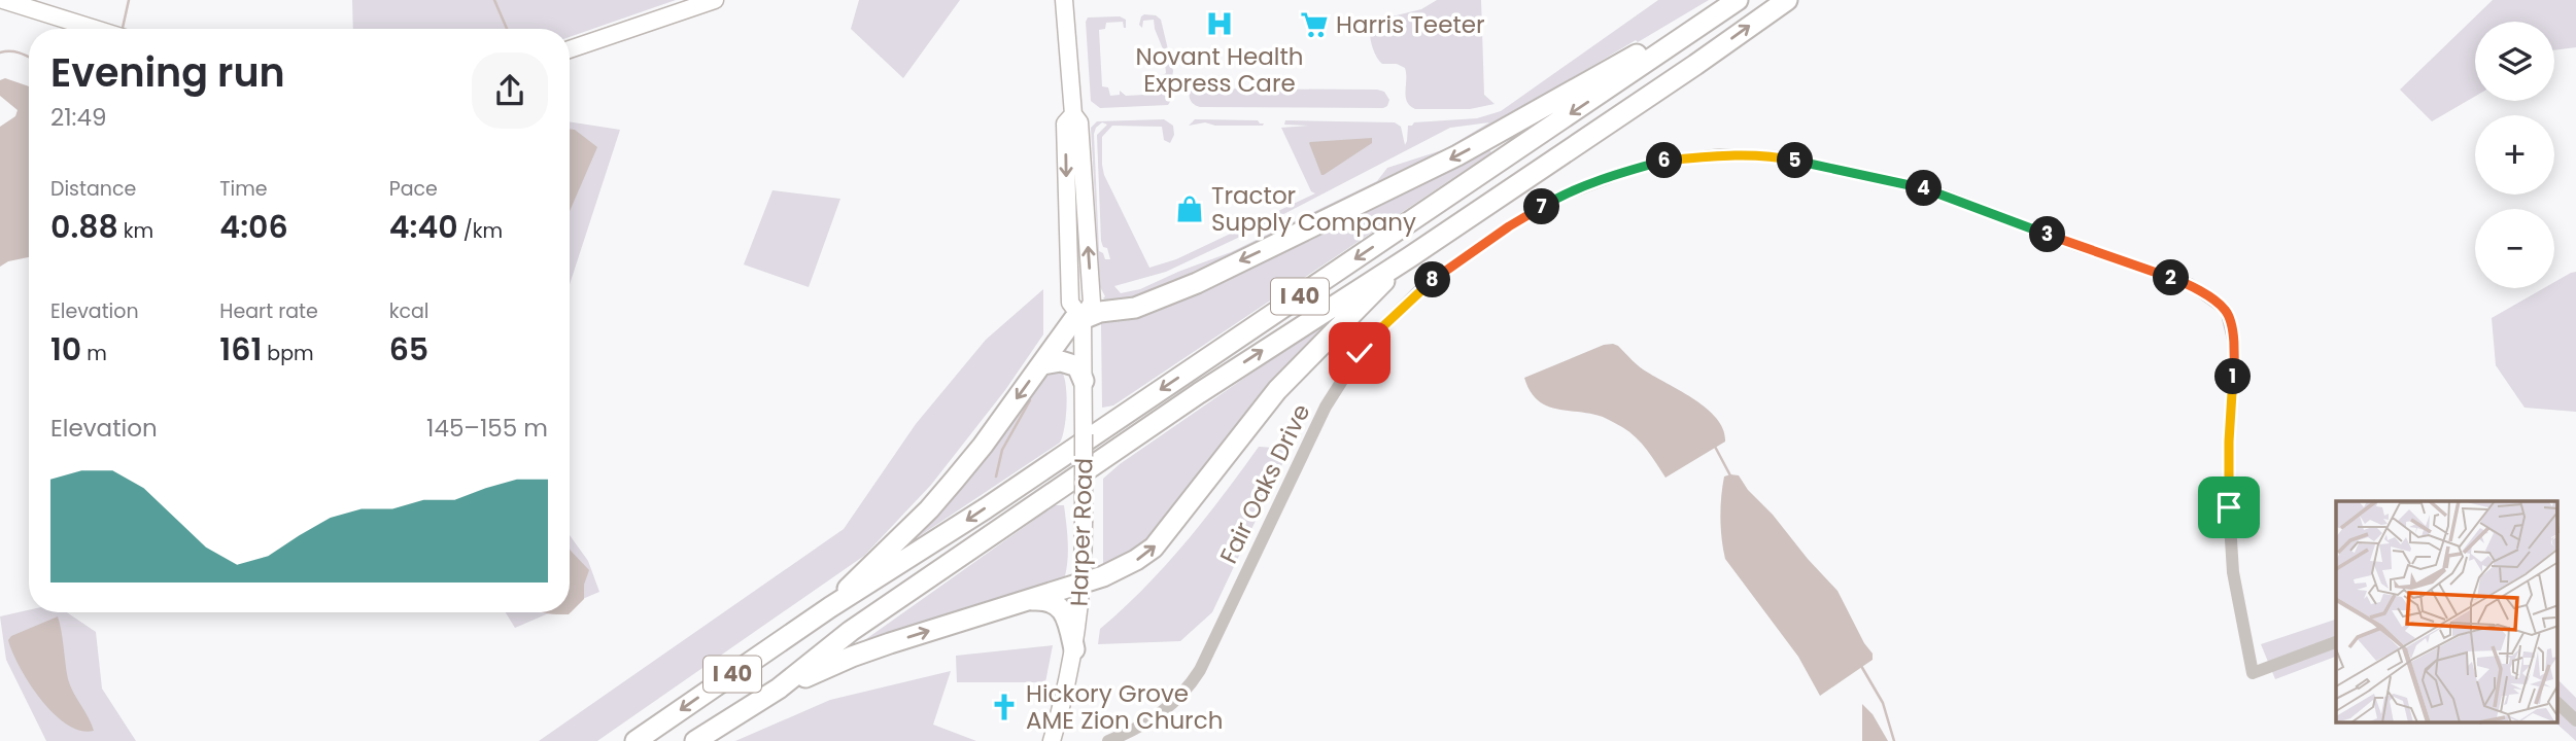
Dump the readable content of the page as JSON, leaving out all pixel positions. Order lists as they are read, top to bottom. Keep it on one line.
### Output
{"streets":{"highway":["I 40"],"main road":["Harper Road"],"street":["Fair Oaks Drive"]},"places":{"hospital":["Novant Health Express Care"],"supermarket":["Harris Teeter"],"shop":["Tractor Supply Company"],"church":["Hickory Grove AME Zion Church"]},"page":{"map_buttons":["+","−"],"heading":["Evening run","21:49"],"pins":["5","6","4","7","3","2","8","1"],"stats":[["Distance","0.88 km"],["Time","4:06"],["Pace","4:40 /km"],["Elevation","10 m"],["Heart rate","161 bpm"],["kcal","65"]],"chart":["Elevation","145–155 m"]}}
